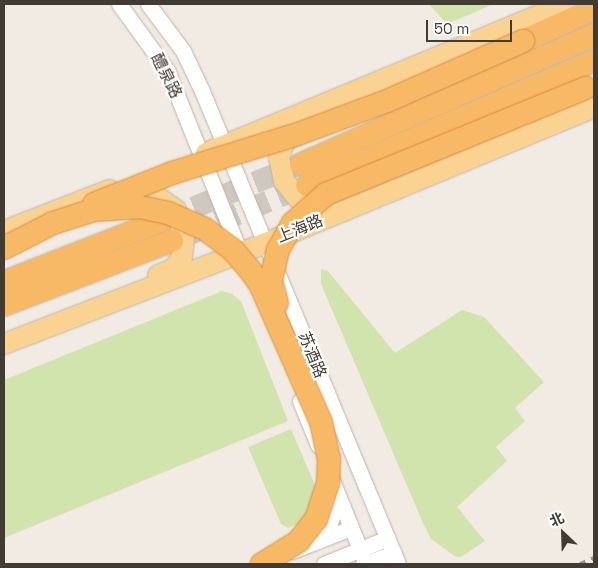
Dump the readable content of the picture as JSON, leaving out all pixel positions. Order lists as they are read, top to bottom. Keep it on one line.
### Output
{"streets":{"main road":["上海路"],"street":["醴泉路","苏酒路"]},"crossings":[["醴泉路","苏酒路"],["上海路","苏酒路"]],"scale_bar":"50 m","north":"top left"}
